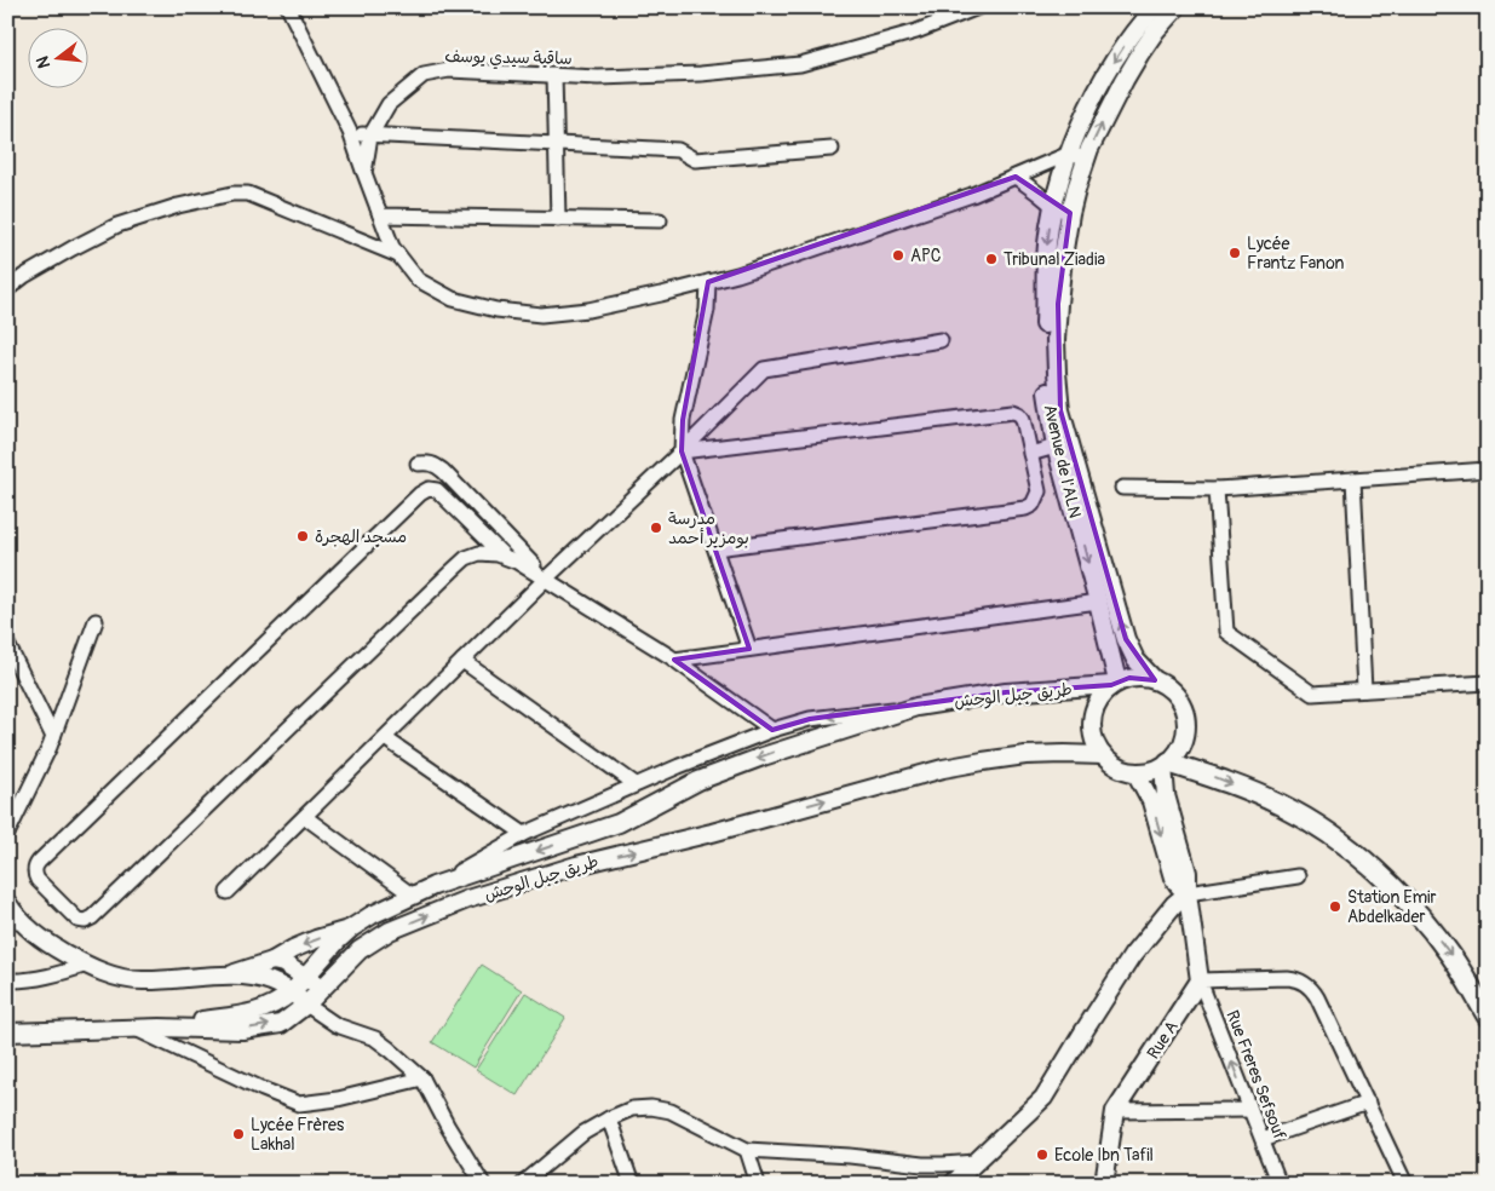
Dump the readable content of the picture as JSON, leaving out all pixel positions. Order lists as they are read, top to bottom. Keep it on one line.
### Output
{"streets":{"main road":["Avenue de l'ALN","طريق جبل الوحش","Rue A"],"street":["ساقية سيدي يوسف","Rue Freres Sefsouf"]},"crossings":[["ساقية سيدي يوسف","Avenue de l'ALN"],["Avenue de l'ALN","طريق جبل الوحش"],["Rue A","Rue Freres Sefsouf"]],"one_way":["Rue Freres Sefsouf"],"places":["Lycée Frantz Fanon","APC","Tribunal Ziadia","مدرسة بومزير أحمد","مسجد الهجرة","Station Emir Abdelkader","Lycée Frères Lakhal","Ecole Ibn Tafil"],"north":"left"}
